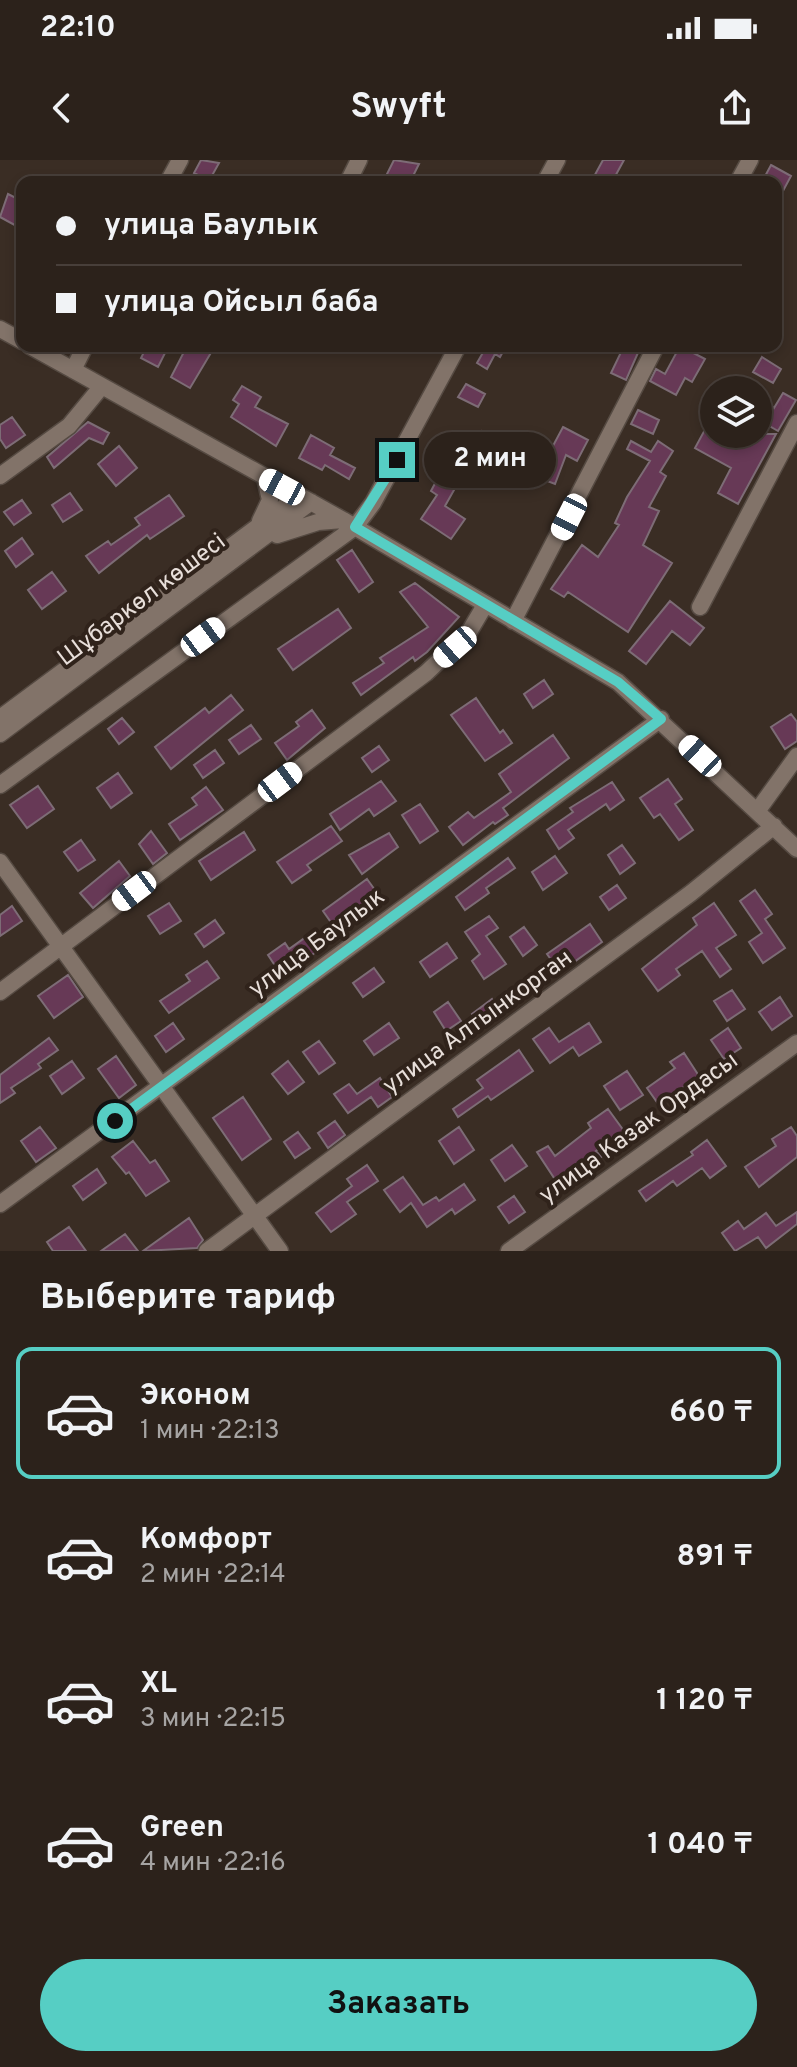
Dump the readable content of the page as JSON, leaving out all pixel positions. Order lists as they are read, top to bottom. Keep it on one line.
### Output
{"streets":{"street":["Шұбаркөл көшесі","улица Баулык","улица Алтынкорган","улица Казак Ордасы"]},"page":{"status":"22:10","header":"Swyft","banner":["улица Баулык","улица Ойсыл баба"],"bubble":"2 мин","heading":"Выберите тариф","list":[{"name":"Эконом","note":"1 мин · 22:13","value":"660 ₸"},{"name":"Комфорт","note":"2 мин · 22:14","value":"891 ₸"},{"name":"XL","note":"3 мин · 22:15","value":"1 120 ₸"},{"name":"Green","note":"4 мин · 22:16","value":"1 040 ₸"}],"buttons":"Заказать"}}
